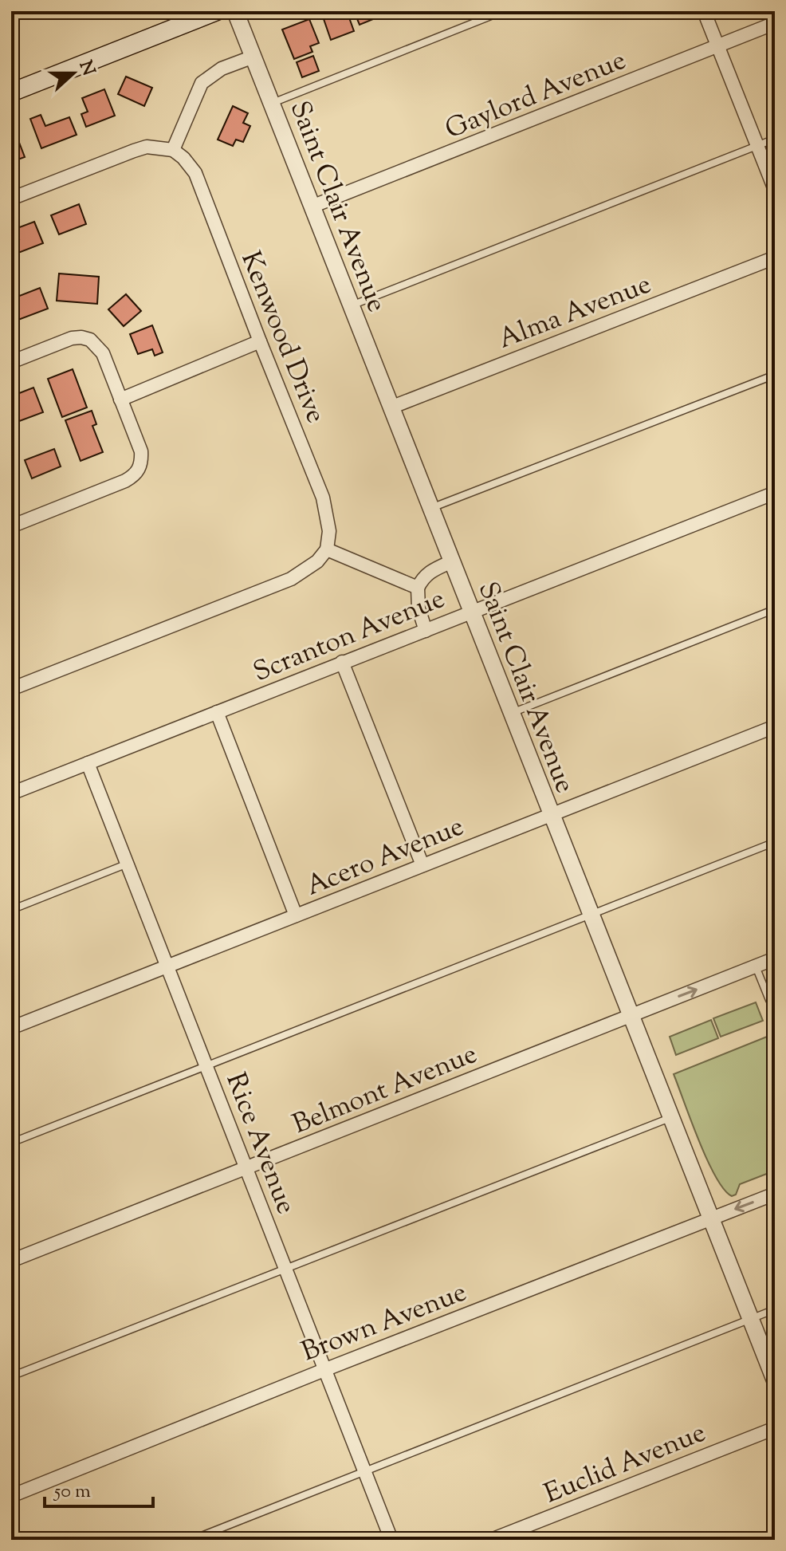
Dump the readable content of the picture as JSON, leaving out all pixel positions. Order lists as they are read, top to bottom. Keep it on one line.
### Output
{"streets":{"street":["Gaylord Avenue","Saint Clair Avenue","Alma Avenue","Kenwood Drive","Scranton Avenue","Acero Avenue","Belmont Avenue","Rice Avenue","Brown Avenue","Euclid Avenue"]},"crossings":[["Gaylord Avenue","Saint Clair Avenue"],["Saint Clair Avenue","Alma Avenue"],["Saint Clair Avenue","Scranton Avenue"],["Saint Clair Avenue","Acero Avenue"],["Saint Clair Avenue","Belmont Avenue"],["Saint Clair Avenue","Brown Avenue"],["Scranton Avenue","Rice Avenue"],["Acero Avenue","Rice Avenue"],["Belmont Avenue","Rice Avenue"],["Rice Avenue","Brown Avenue"]],"scale_bar":"50 m","north":"right"}
